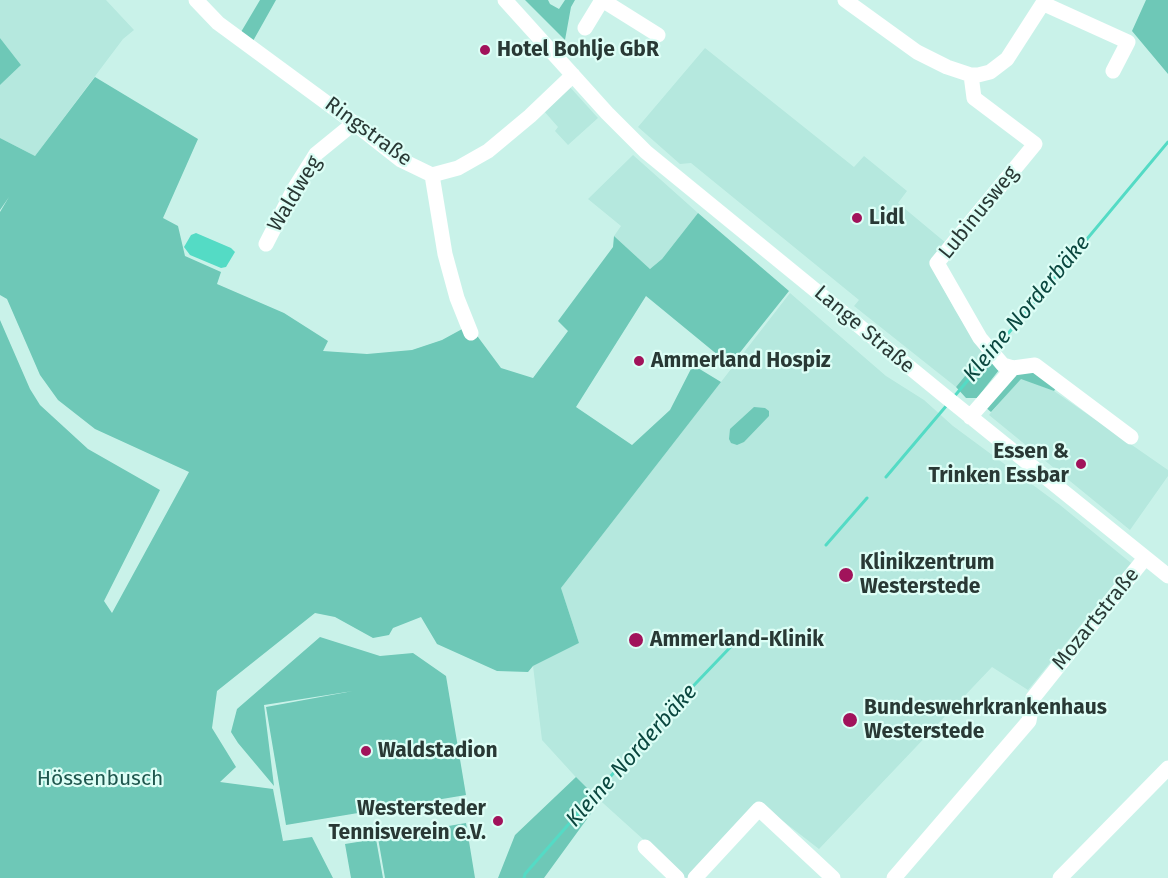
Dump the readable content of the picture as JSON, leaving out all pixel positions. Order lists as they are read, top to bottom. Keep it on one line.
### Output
{"streets":{"street":["Ringstraße","Waldweg","Lubinusweg","Lange Straße","Mozartstraße"]},"crossings":[["Ringstraße","Waldweg"],["Ringstraße","Lange Straße"],["Lange Straße","Mozartstraße"]],"water":["Kleine Norderbäke"],"parks":["Hössenbusch"],"places":["Hotel Bohlje GbR","Lidl","Ammerland Hospiz","Essen & Trinken Essbar","Klinikzentrum Westerstede","Ammerland-Klinik","Bundeswehrkrankenhaus Westerstede","Waldstadion","Westersteder Tennisverein e.V."]}
